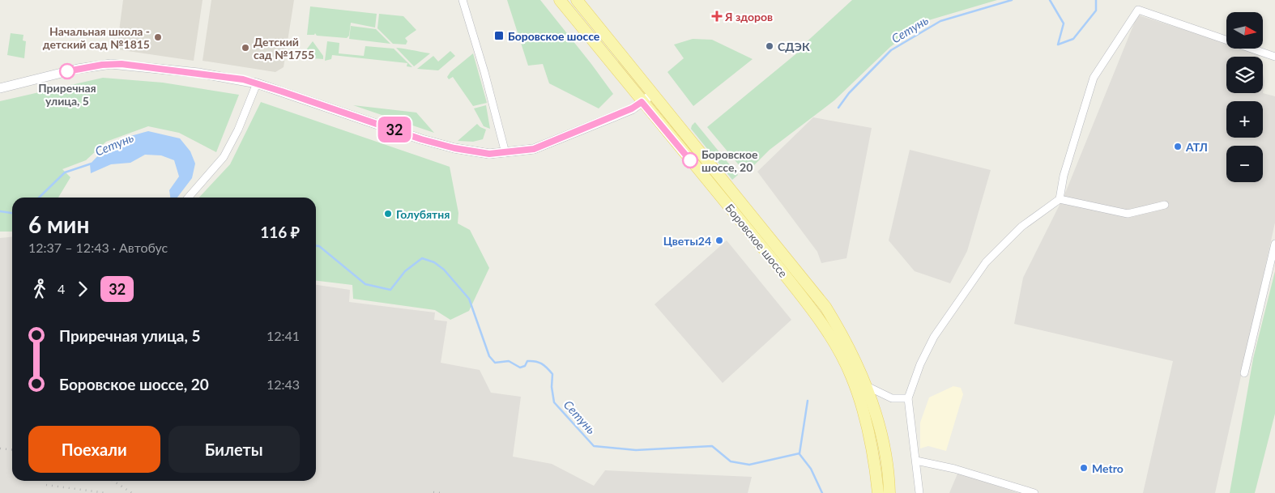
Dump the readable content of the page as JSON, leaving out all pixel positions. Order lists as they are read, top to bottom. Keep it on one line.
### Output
{"streets":{"main road":["Боровское шоссе"]},"water":["Сетунь"],"places":{"health":["Я здоров"],"transit":["Боровское шоссе"],"other":["Начальная школа - детский сад №1815","СДЭК","Детский сад №1755","Приречная улица, 5","АТЛ","Боровское шоссе, 20","Голубятня","Цветы24","Metro"]},"lines":["bus line 32"],"north":"right","page":{"on_map":"32","map_buttons":["+","−"],"heading":["6 мин","12:37 – 12:43 · Автобус","116 ₽"],"legs":["4","32"],"list":[{"name":"Приречная улица, 5","value":"12:41"},{"name":"Боровское шоссе, 20","value":"12:43"}],"buttons":["Поехали","Билеты"]}}
